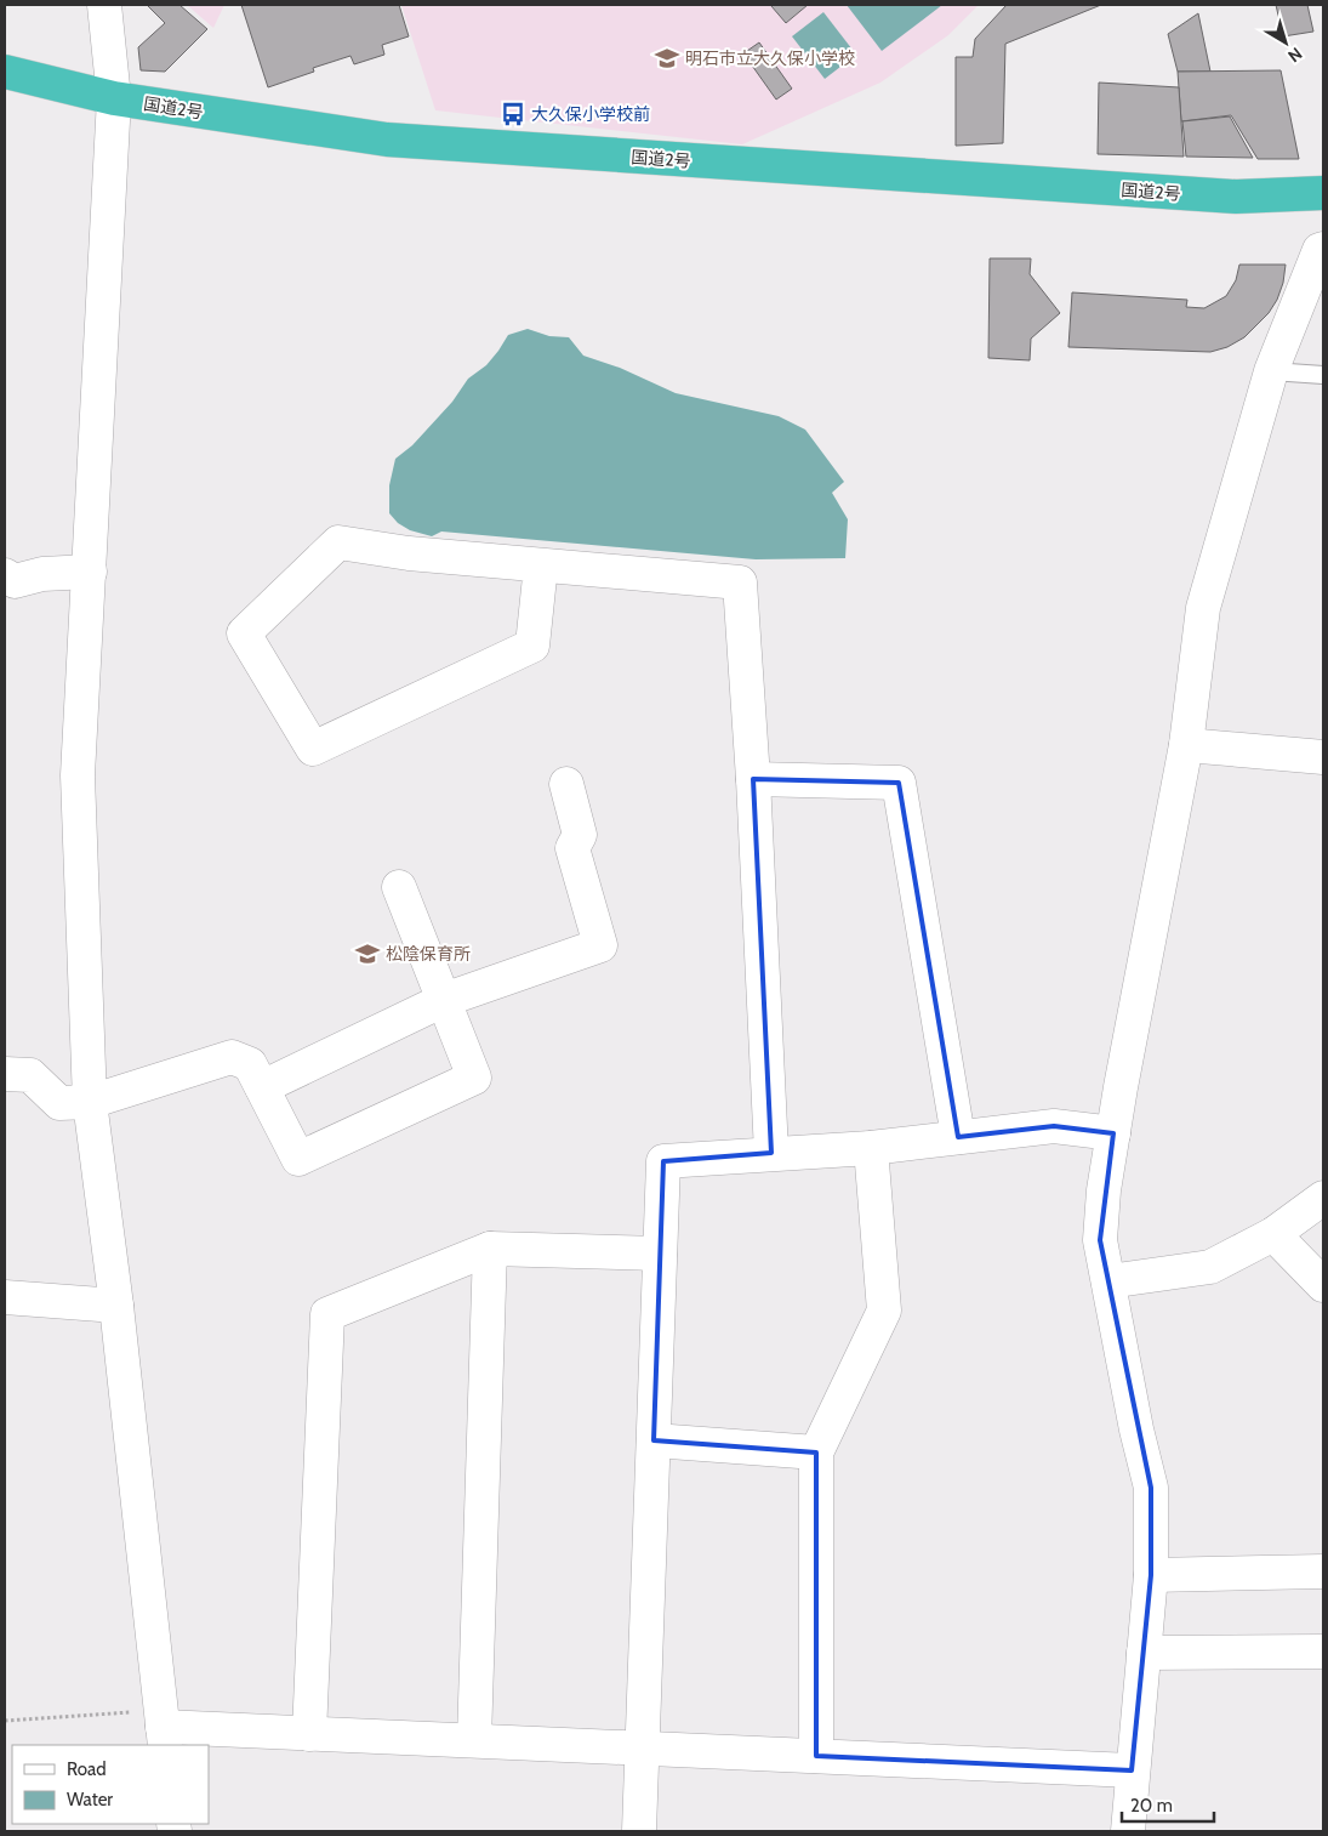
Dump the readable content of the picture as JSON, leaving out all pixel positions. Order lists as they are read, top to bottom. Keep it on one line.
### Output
{"streets":{"highway":["国道2号"]},"places":{"school or university":["明石市立大久保小学校","松陰保育所"],"bus stop":["大久保小学校前"]},"legend":["Road","Water"],"scale_bar":"20 m","north":"bottom right"}
